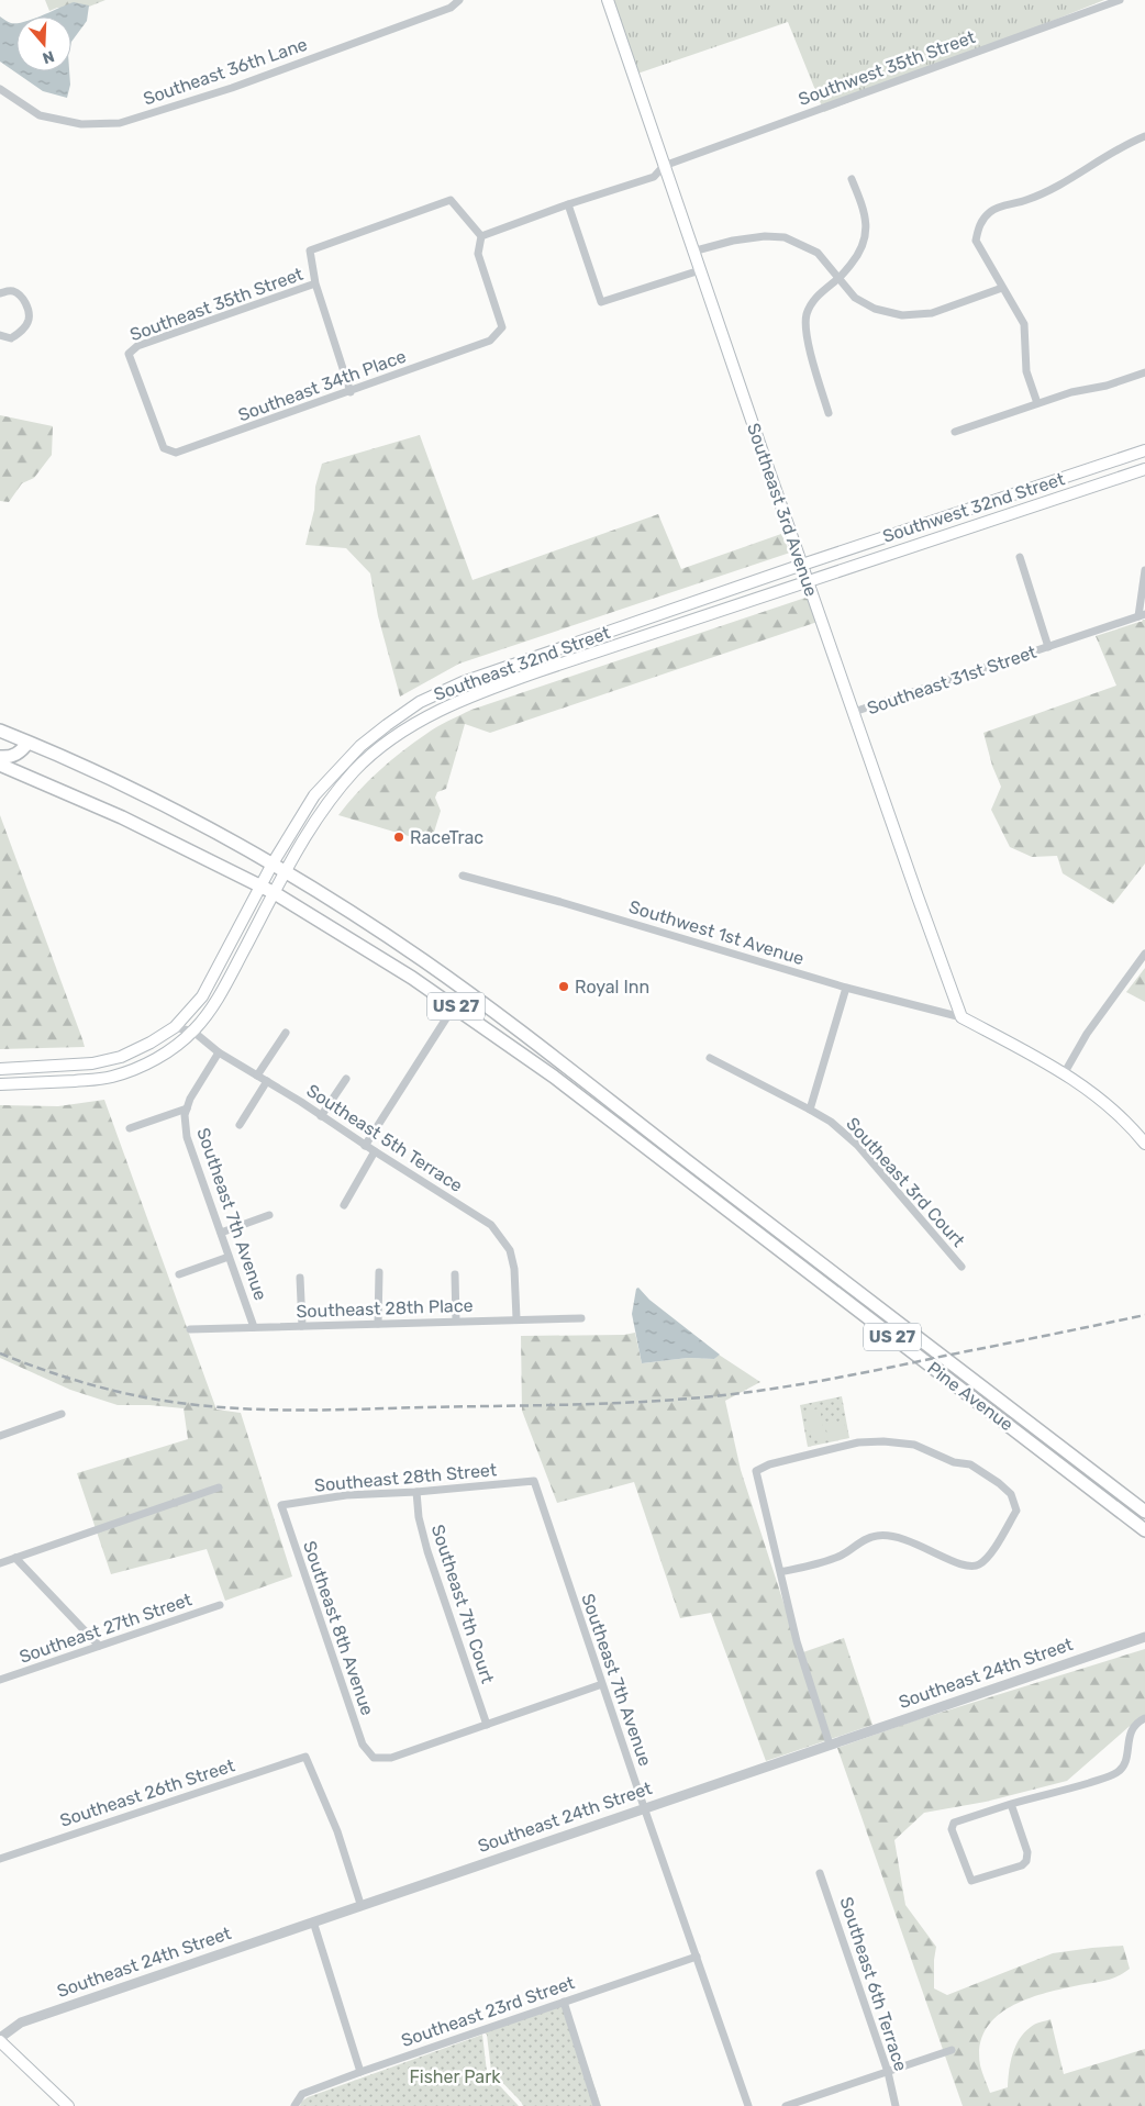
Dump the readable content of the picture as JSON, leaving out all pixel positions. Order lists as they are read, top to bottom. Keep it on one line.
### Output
{"streets":{"highway":["US 27","Pine Avenue"],"main road":["Southwest 32nd Street","Southeast 3rd Avenue","Southeast 32nd Street"],"street":["Southwest 35th Street","Southeast 36th Lane","Southeast 35th Street","Southeast 34th Place","Southeast 31st Street","Southwest 1st Avenue","Southeast 5th Terrace","Southeast 3rd Court","Southeast 7th Avenue","Southeast 28th Place","Southeast 28th Street","Southeast 7th Court","Southeast 27th Street","Southeast 8th Avenue","Southeast 24th Street","Southeast 26th Street","Southeast 6th Terrace","Southeast 23rd Street"]},"crossings":[["Southwest 35th Street","Southeast 3rd Avenue"],["Southeast 35th Street","Southeast 34th Place"],["Southwest 32nd Street","Southeast 3rd Avenue"],["Southwest 32nd Street","Southeast 32nd Street"],["Southeast 3rd Avenue","Southeast 32nd Street"],["Southeast 3rd Avenue","Southeast 31st Street"],["Southeast 3rd Avenue","Southwest 1st Avenue"],["Southeast 32nd Street","US 27"],["US 27","Pine Avenue"],["Southeast 5th Terrace","Southeast 7th Avenue"],["Southeast 5th Terrace","Southeast 28th Place"],["Southeast 7th Avenue","Southeast 28th Place"],["Southeast 7th Avenue","Southeast 28th Street"],["Southeast 7th Avenue","Southeast 24th Street"],["Southeast 7th Avenue","Southeast 23rd Street"],["Southeast 28th Street","Southeast 7th Court"],["Southeast 28th Street","Southeast 8th Avenue"],["Southeast 7th Court","Southeast 8th Avenue"],["Southeast 24th Street","Southeast 26th Street"]],"parks":["Fisher Park"],"places":["RaceTrac","Royal Inn"],"north":"bottom"}
